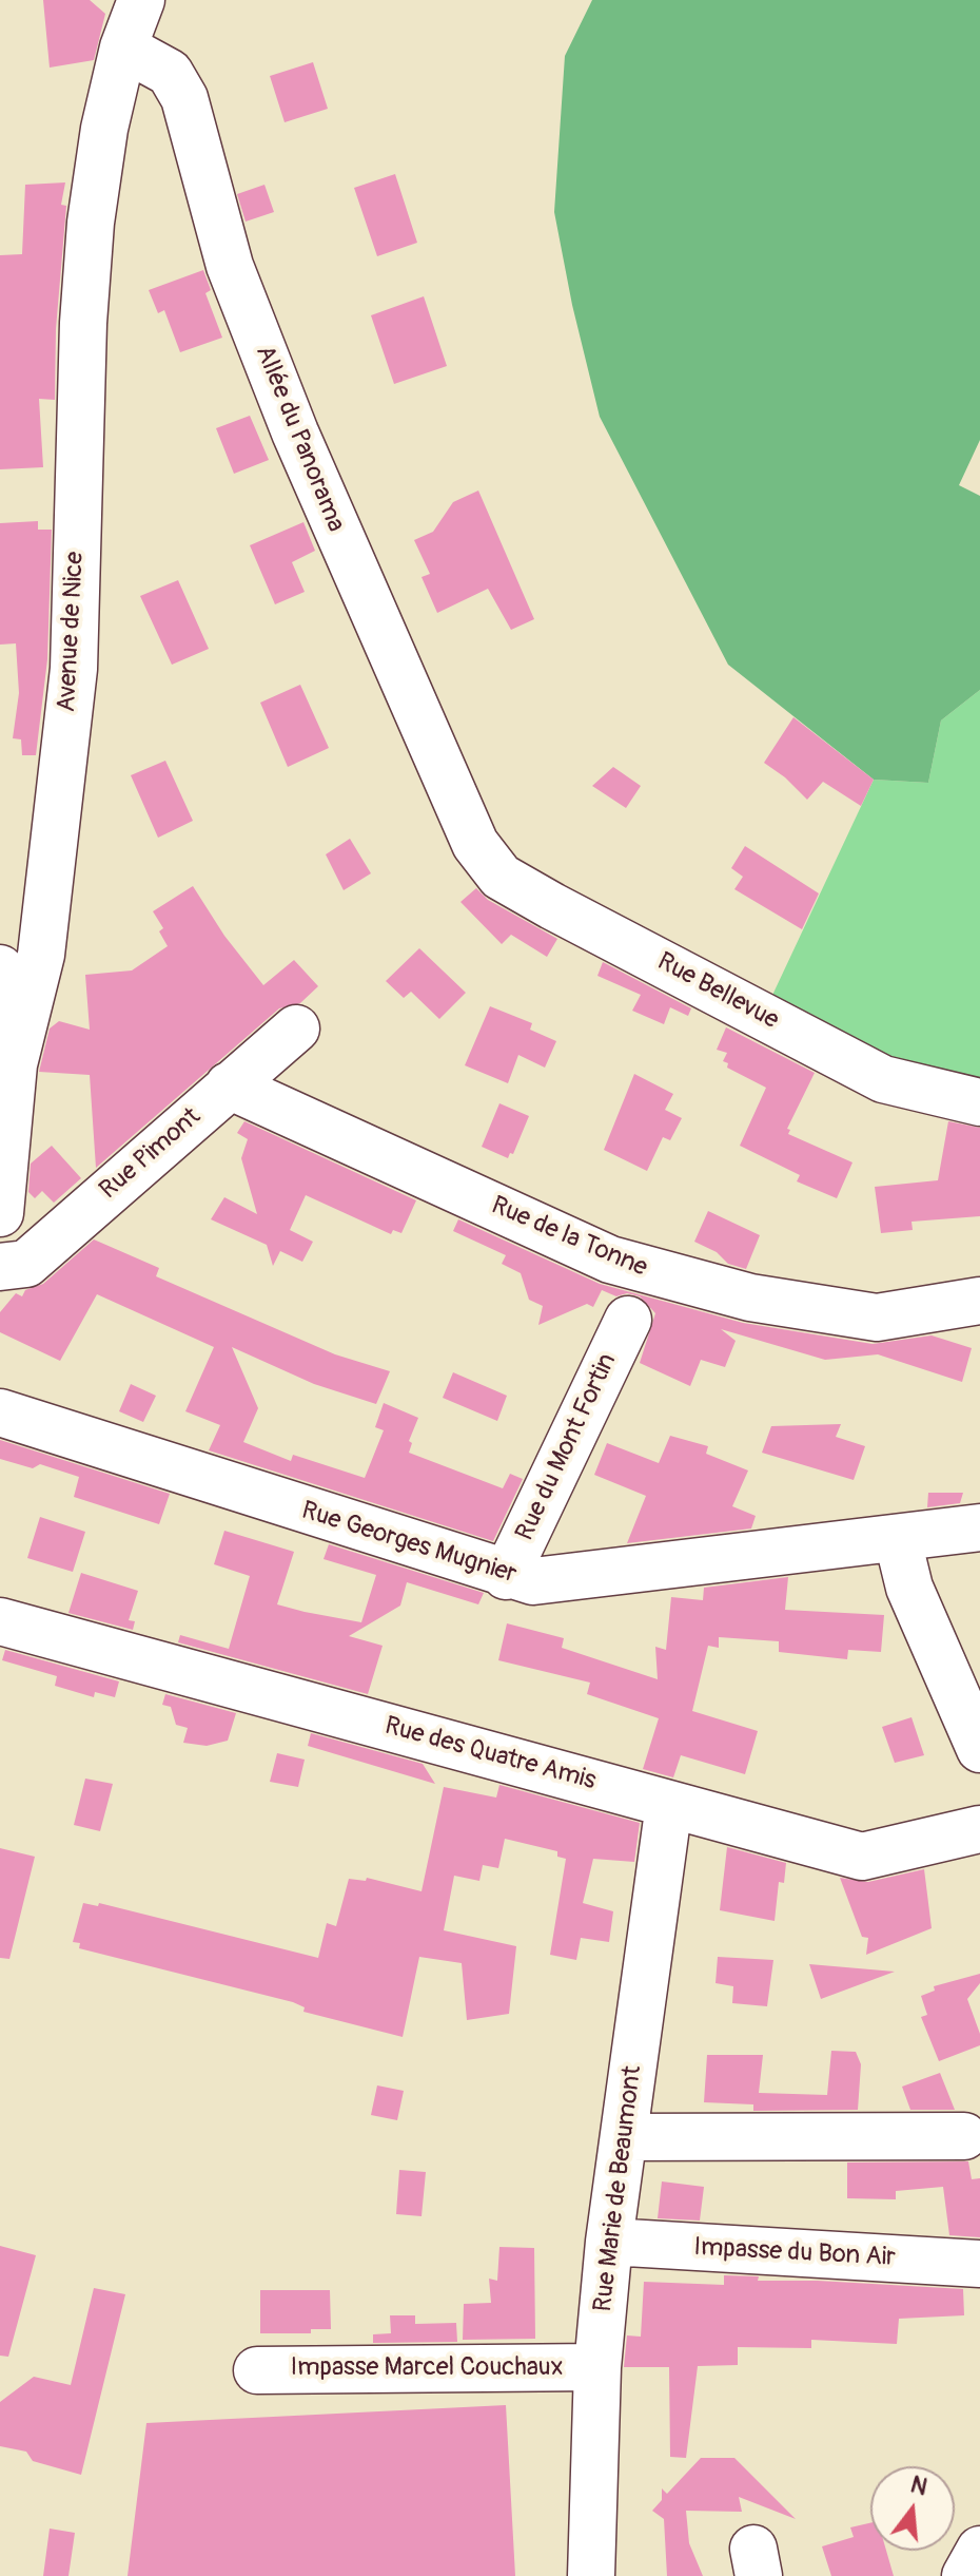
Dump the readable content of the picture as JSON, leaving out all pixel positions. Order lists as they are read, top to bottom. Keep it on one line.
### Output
{"streets":{"street":["Allée du Panorama","Avenue de Nice","Rue Bellevue","Rue Pimont","Rue de la Tonne","Rue du Mont Fortin","Rue Georges Mugnier","Rue des Quatre Amis","Rue Marie de Beaumont","Impasse du Bon Air","Impasse Marcel Couchaux"]},"crossings":[["Allée du Panorama","Avenue de Nice"],["Allée du Panorama","Rue Bellevue"],["Rue Pimont","Rue de la Tonne"],["Rue du Mont Fortin","Rue Georges Mugnier"],["Rue des Quatre Amis","Rue Marie de Beaumont"],["Rue Marie de Beaumont","Impasse du Bon Air"],["Rue Marie de Beaumont","Impasse Marcel Couchaux"]],"north":"top"}
